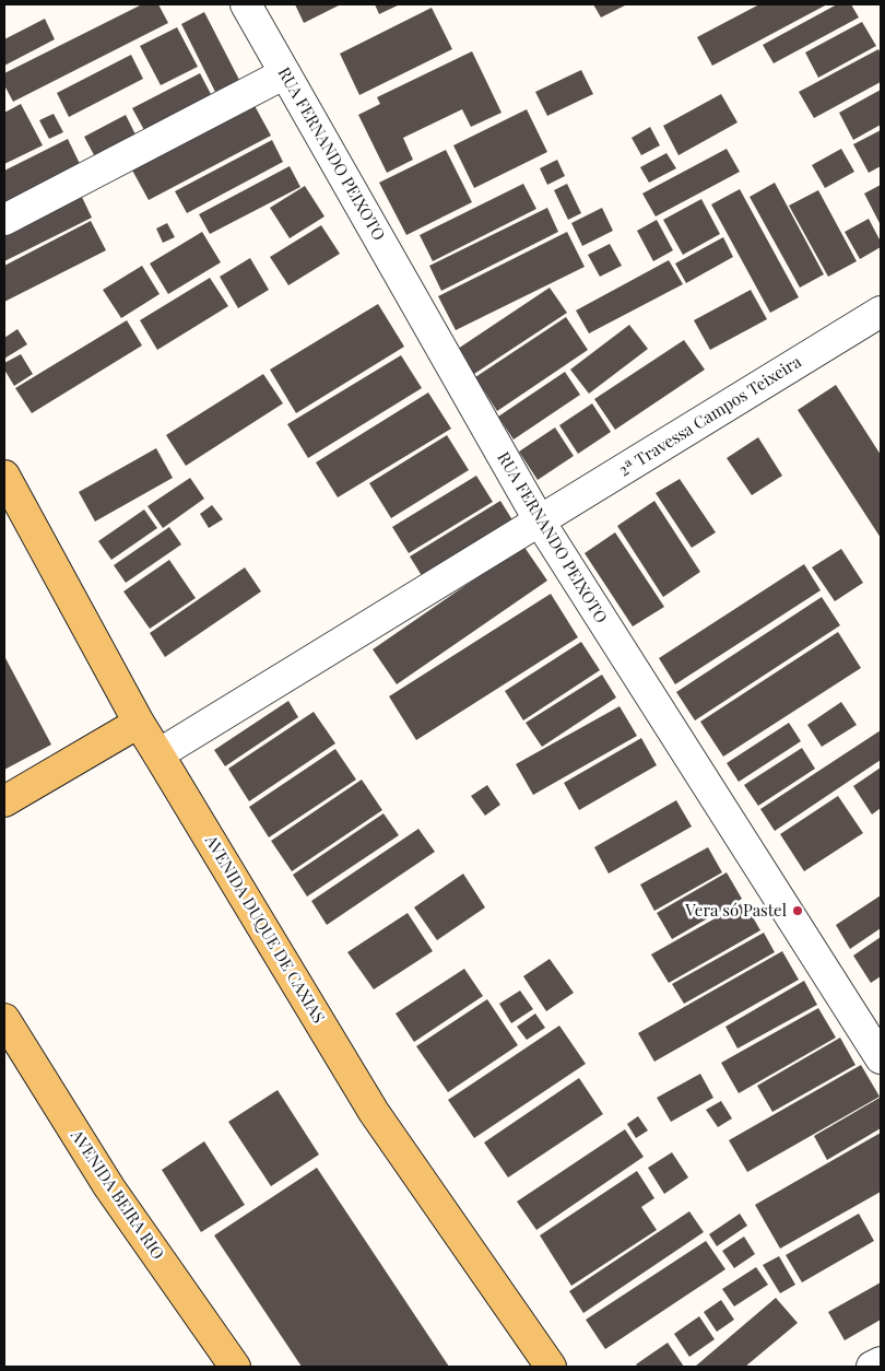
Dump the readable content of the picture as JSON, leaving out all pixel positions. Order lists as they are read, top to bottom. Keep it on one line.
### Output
{"streets":{"main road":["AVENIDA DUQUE DE CAXIAS","AVENIDA BEIRA RIO"],"street":["RUA FERNANDO PEIXOTO","2ª Travessa Campos Teixeira"]},"crossings":[["RUA FERNANDO PEIXOTO","2ª Travessa Campos Teixeira"],["2ª Travessa Campos Teixeira","AVENIDA DUQUE DE CAXIAS"]],"places":["Vera só Pastel"]}
